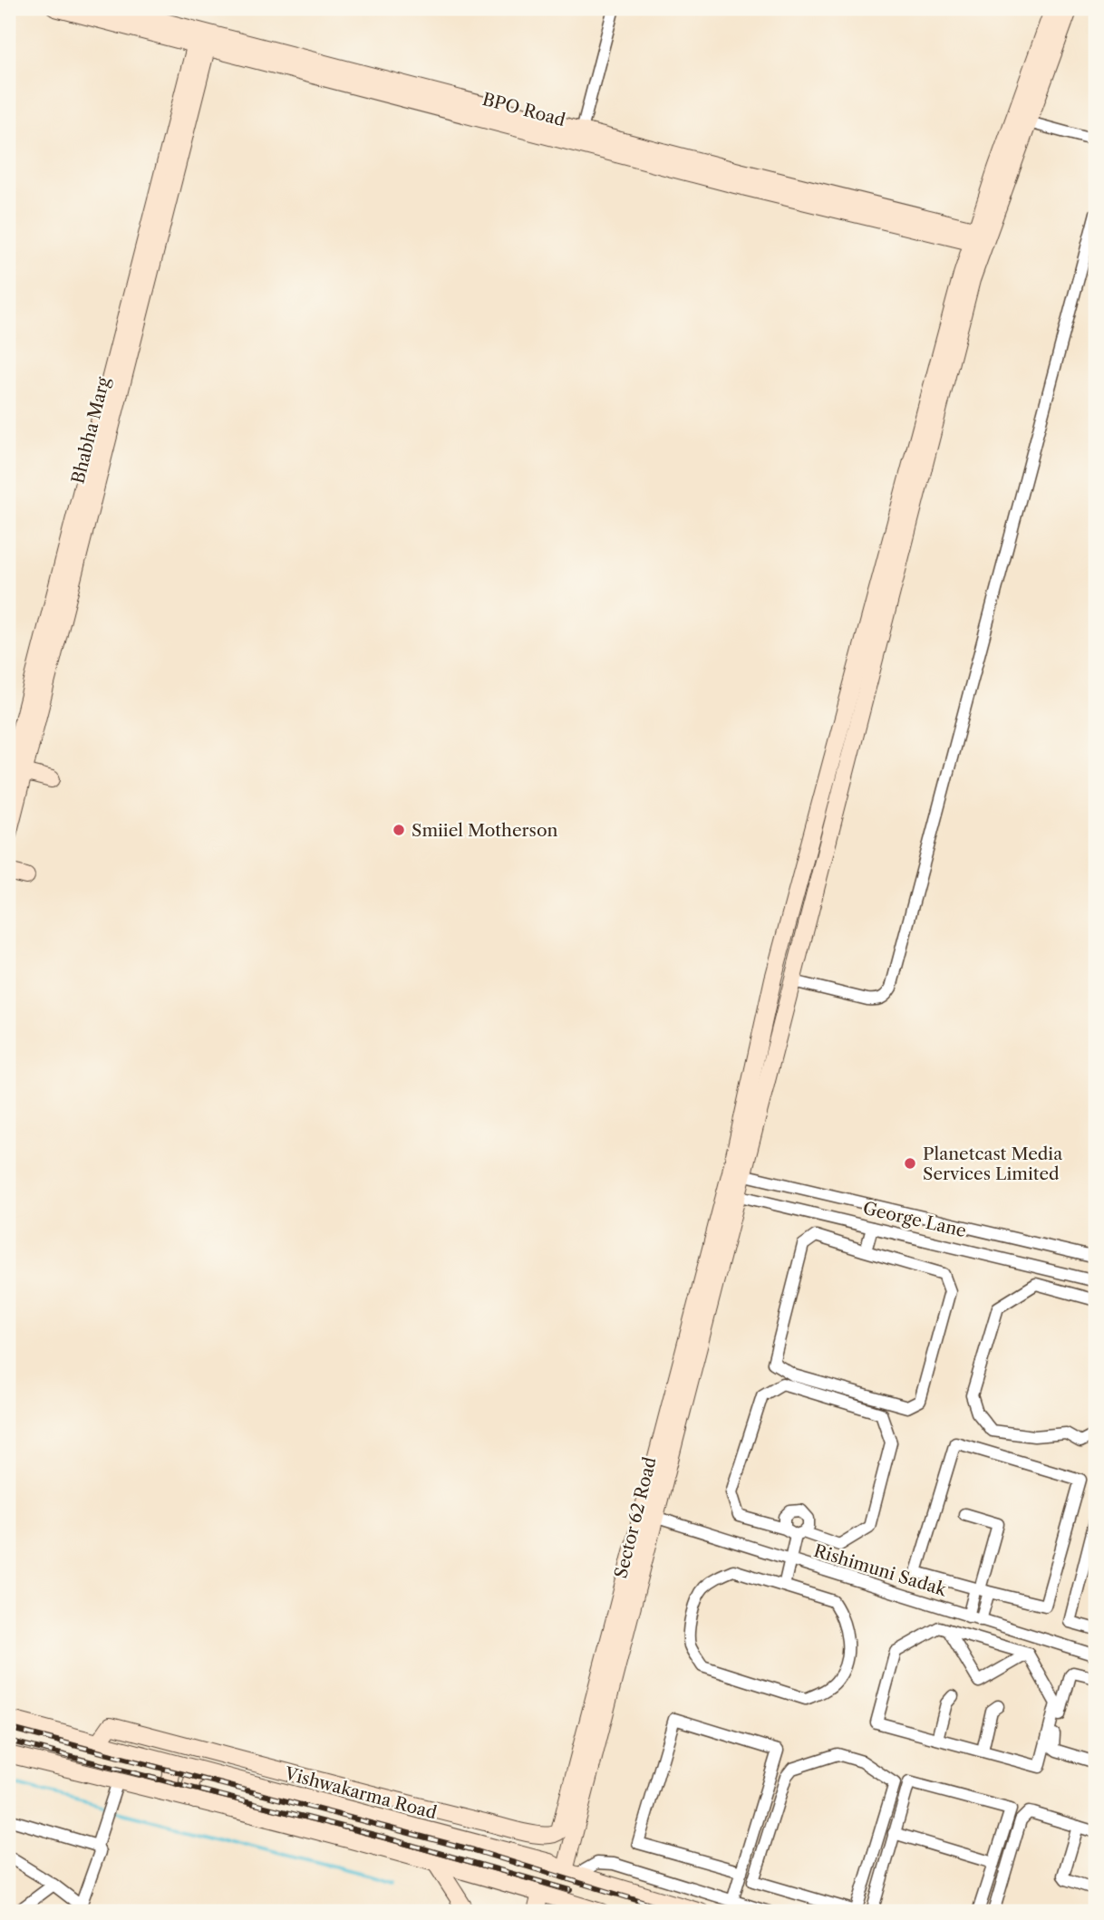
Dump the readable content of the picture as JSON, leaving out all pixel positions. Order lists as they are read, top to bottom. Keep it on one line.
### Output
{"streets":{"street":["BPO Road","Bhabha Marg","George Lane","Sector 62 Road","Rishimuni Sadak","Vishwakarma Road"]},"crossings":[["BPO Road","Bhabha Marg"],["George Lane","Sector 62 Road"],["Sector 62 Road","Rishimuni Sadak"],["Sector 62 Road","Vishwakarma Road"]],"places":["Smiiel Motherson","Planetcast Media Services Limited"]}
